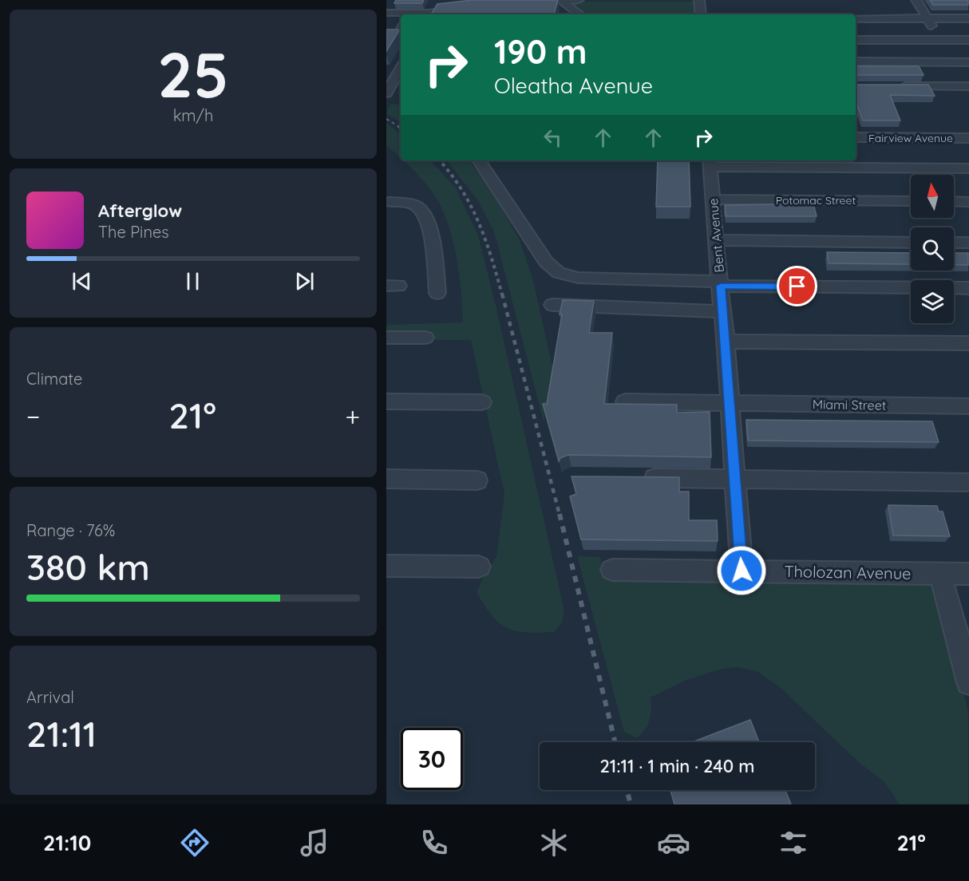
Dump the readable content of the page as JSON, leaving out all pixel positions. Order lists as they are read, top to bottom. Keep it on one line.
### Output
{"streets":{"street":["Fairview Avenue","Potomac Street","Bent Avenue","Miami Street","Tholozan Avenue"]},"crossings":[["Potomac Street","Bent Avenue"],["Bent Avenue","Miami Street"],["Bent Avenue","Tholozan Avenue"]],"north":"top","page":{"tile":[["25","km/h"],"Climate",["Range · 76%","380 km"],["Arrival","21:11"]],"turn":["190 m","Oleatha Avenue"],"song":["Afterglow","The Pines"],"heat":["−","21°","+"],"limit":"30","trip":"21:11 · 1 min · 240 m","tabs":["21:10","21°"]}}
